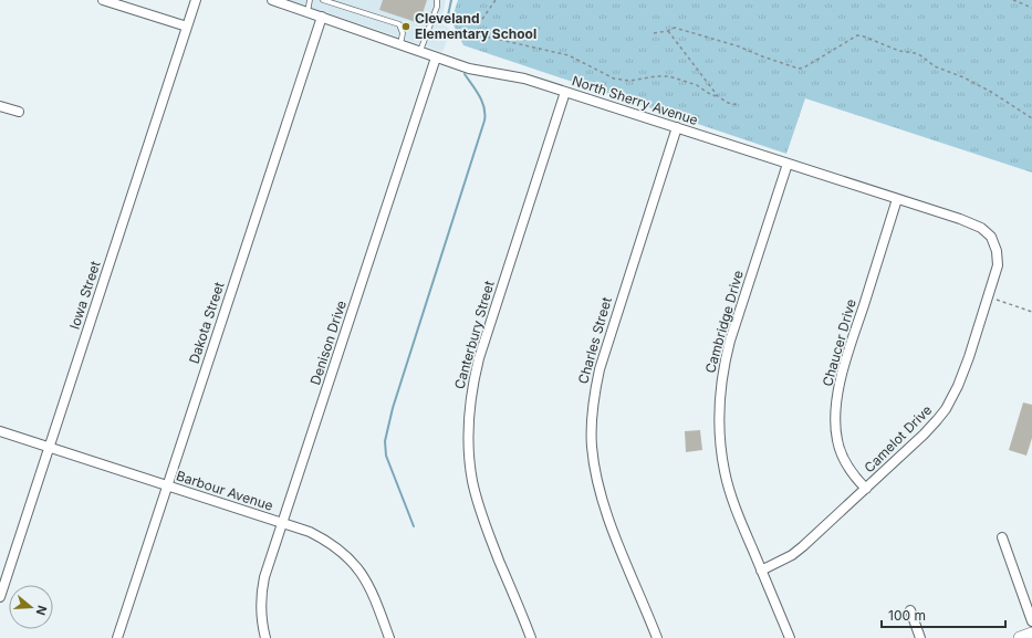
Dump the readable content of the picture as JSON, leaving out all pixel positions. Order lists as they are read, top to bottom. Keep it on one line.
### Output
{"streets":{"street":["North Sherry Avenue","Iowa Street","Cambridge Drive","Dakota Street","Canterbury Street","Charles Street","Denison Drive","Chaucer Drive","Camelot Drive","Barbour Avenue"]},"crossings":[["North Sherry Avenue","Cambridge Drive"],["North Sherry Avenue","Dakota Street"],["North Sherry Avenue","Canterbury Street"],["North Sherry Avenue","Charles Street"],["North Sherry Avenue","Denison Drive"],["North Sherry Avenue","Chaucer Drive"],["North Sherry Avenue","Camelot Drive"],["Iowa Street","Barbour Avenue"],["Cambridge Drive","Camelot Drive"],["Dakota Street","Barbour Avenue"],["Denison Drive","Barbour Avenue"],["Chaucer Drive","Camelot Drive"]],"places":["Cleveland Elementary School"],"scale_bar":"100 m","north":"right"}
